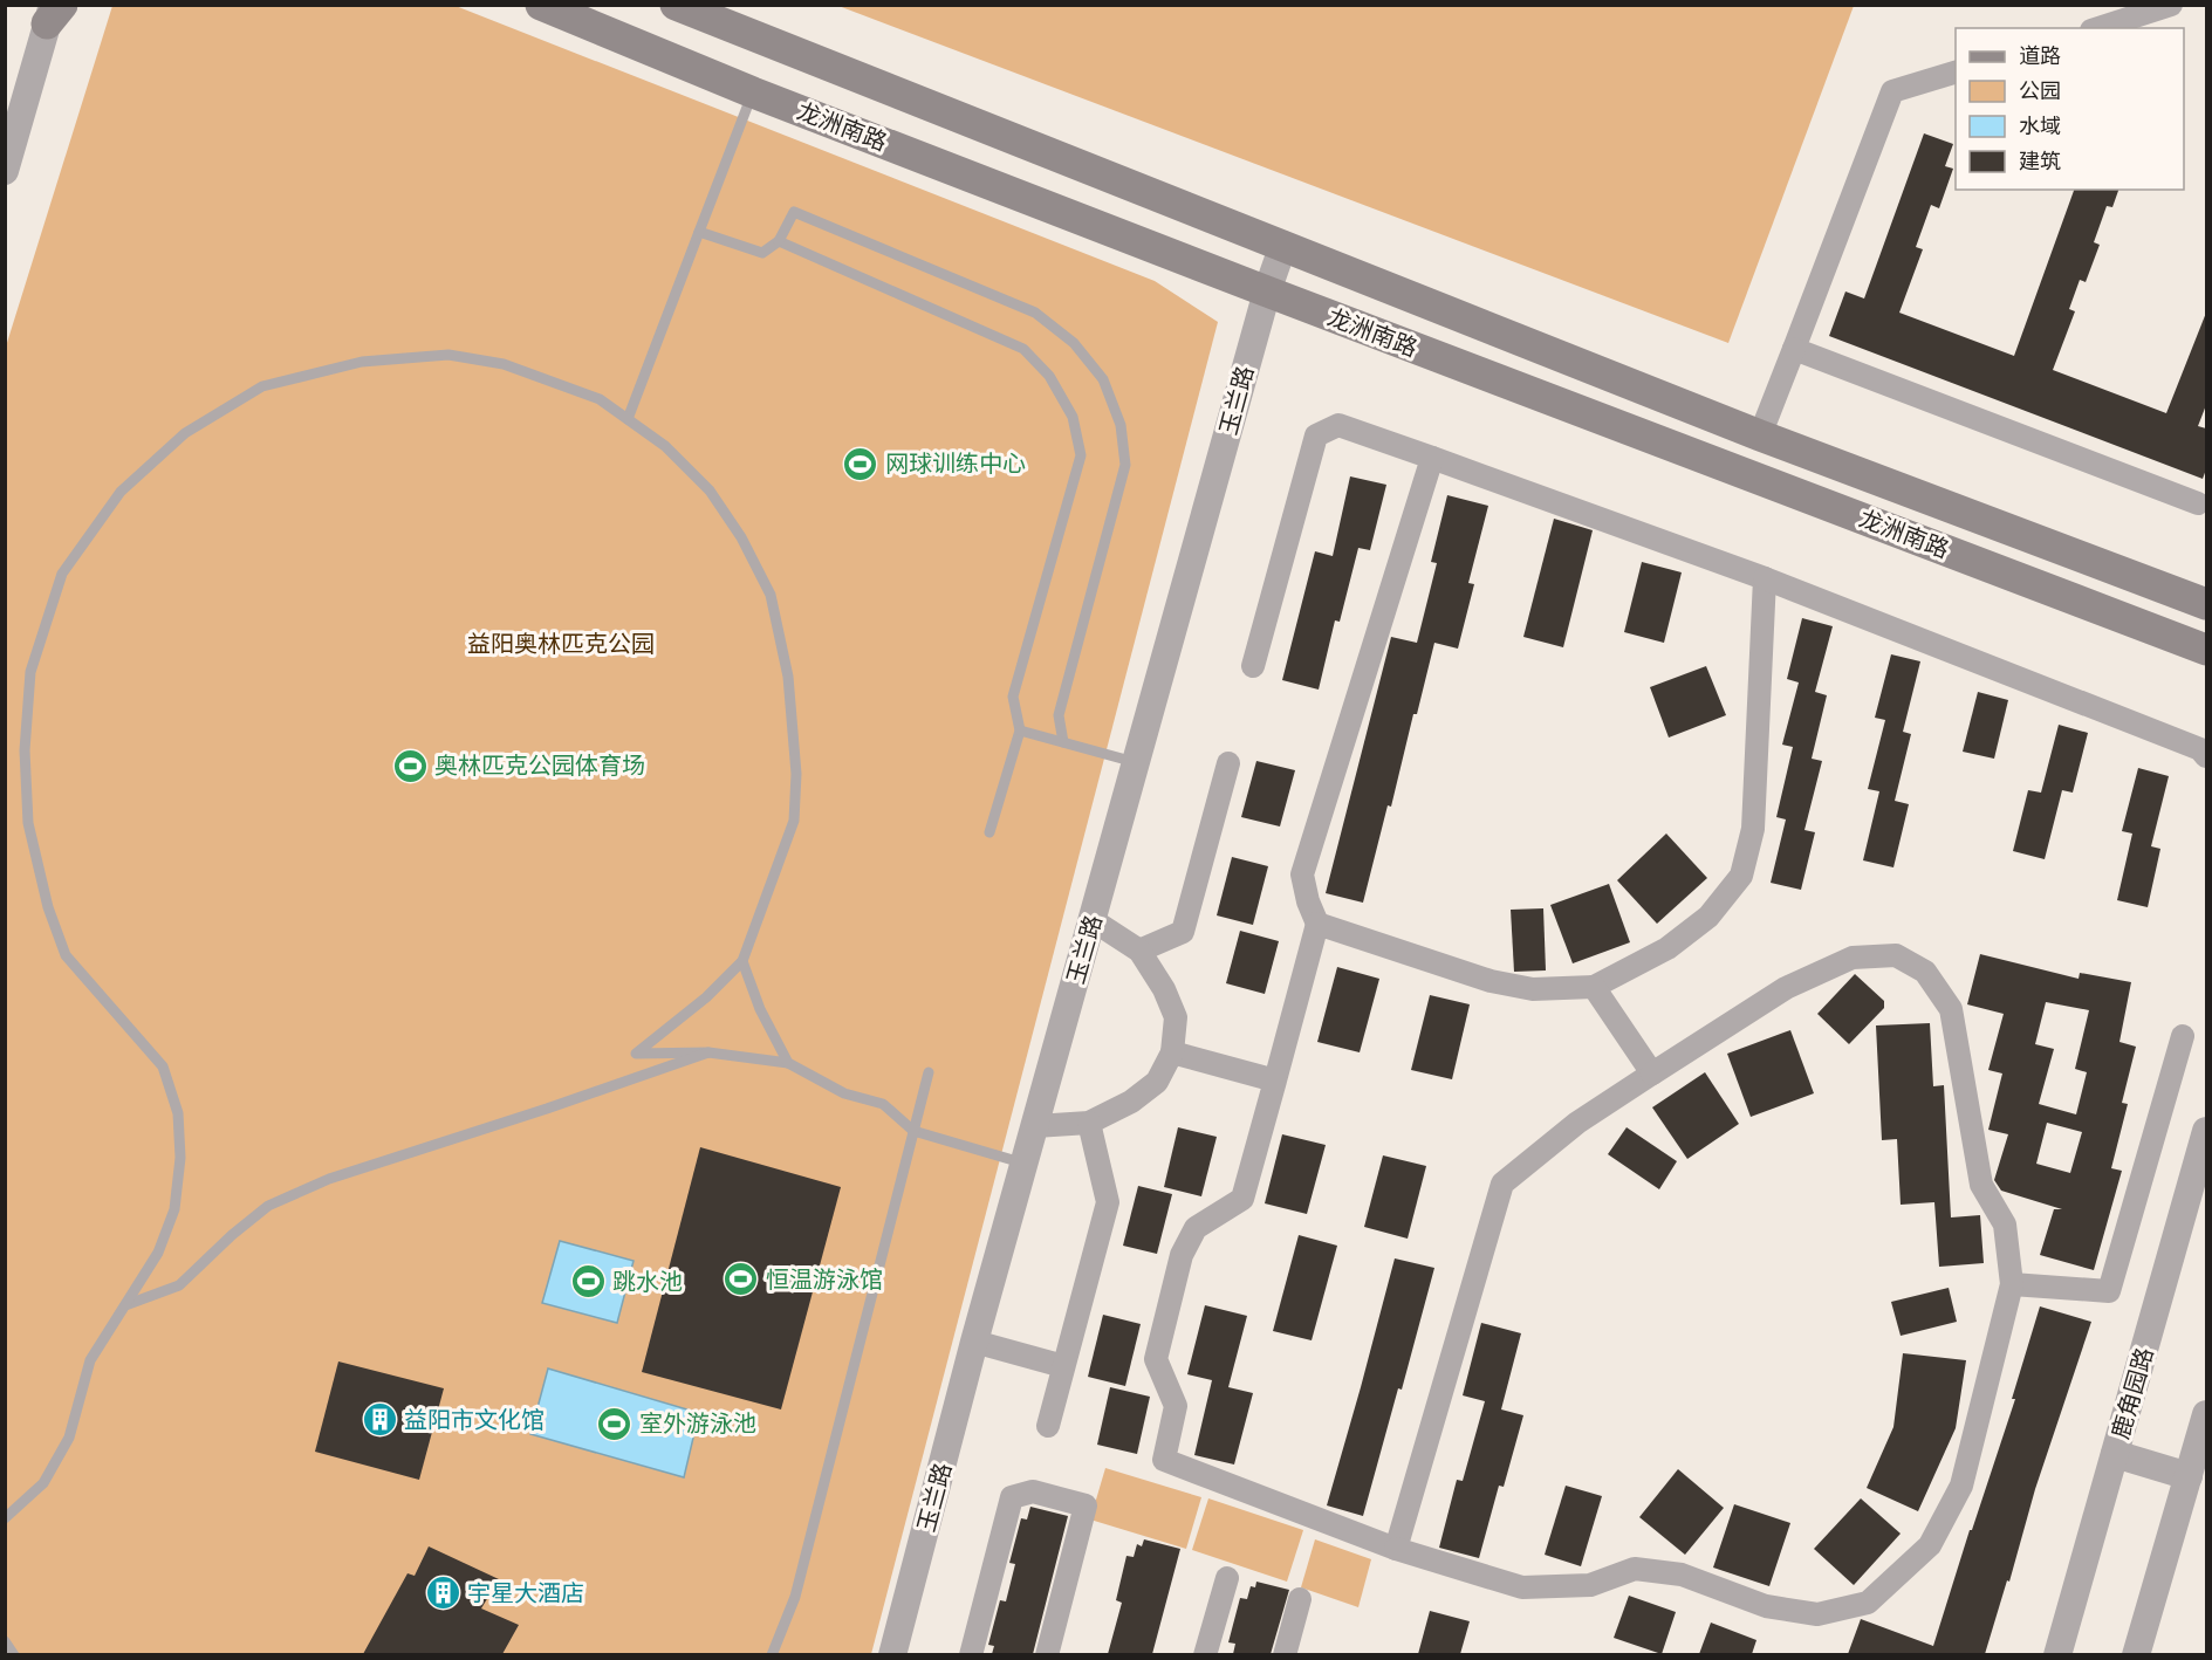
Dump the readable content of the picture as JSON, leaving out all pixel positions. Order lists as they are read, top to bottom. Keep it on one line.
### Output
{"streets":{"main road":["龙洲南路"],"street":["玉兰路","鹿角园路"]},"crossings":[["龙洲南路","玉兰路"]],"parks":["益阳奥林匹克公园"],"places":{"sports":["网球训练中心","奥林匹克公园体育场","恒温游泳馆","跳水池","室外游泳池"],"building":["益阳市文化馆","宇星大酒店"]},"legend":["道路","公园","水域","建筑"]}
